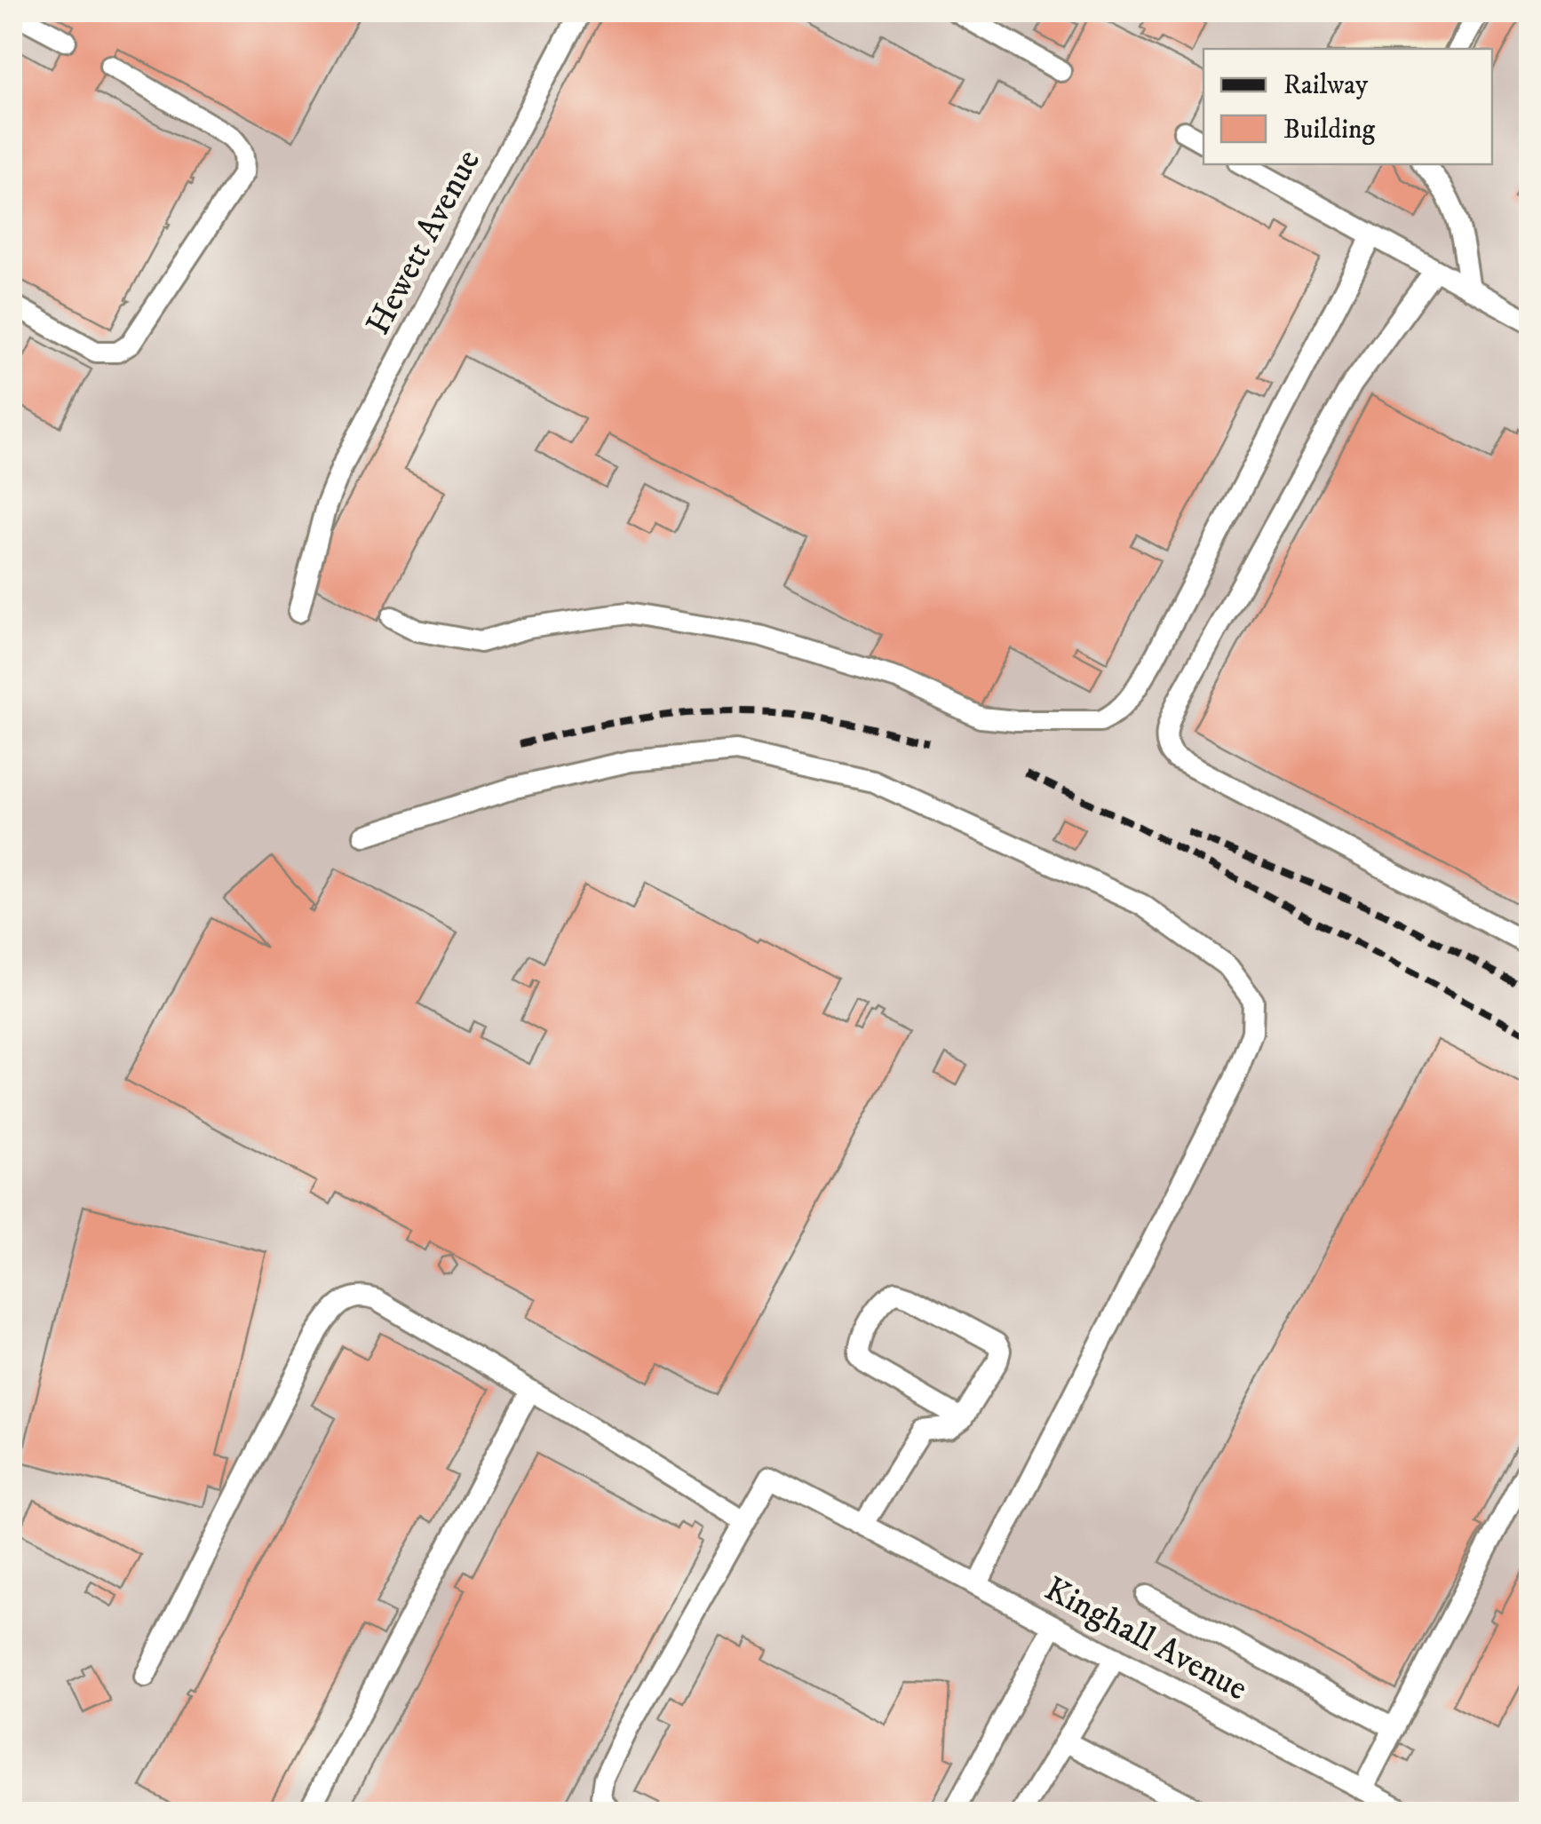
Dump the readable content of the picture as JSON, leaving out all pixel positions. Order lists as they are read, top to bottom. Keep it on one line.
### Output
{"streets":{"lane":["Hewett Avenue","Kinghall Avenue"]},"legend":["Railway","Building"]}
